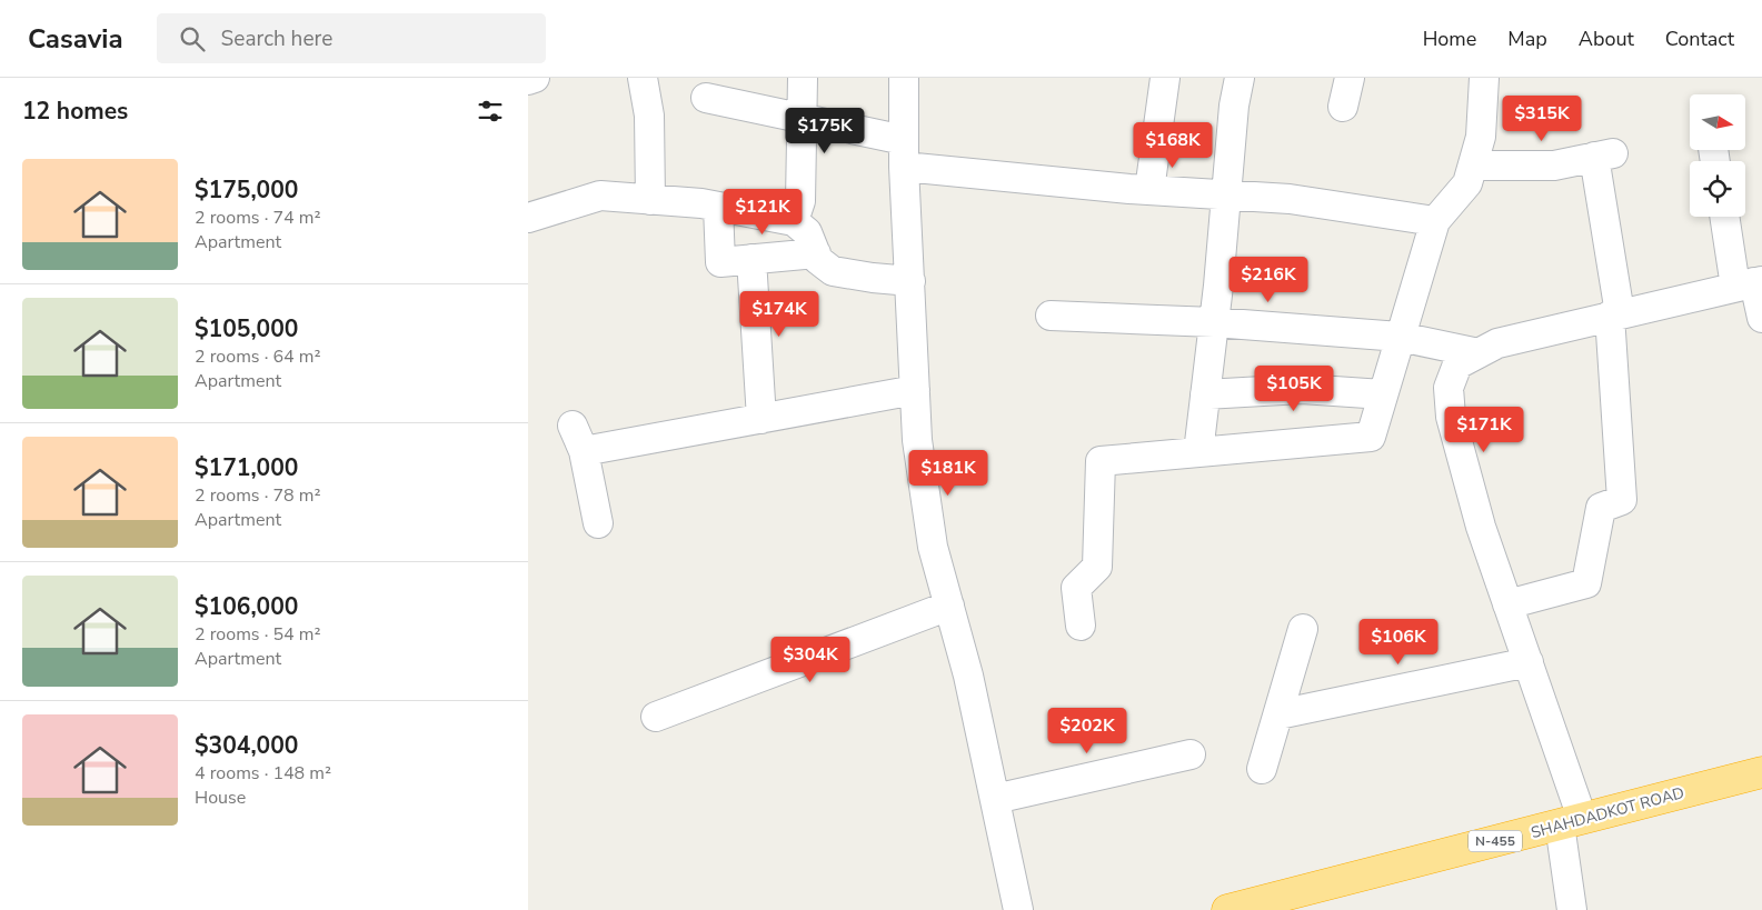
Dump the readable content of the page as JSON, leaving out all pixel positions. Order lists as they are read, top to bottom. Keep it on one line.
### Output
{"streets":{"highway":["SHAHDADKOT ROAD","N-455"]},"north":"right","page":{"header":"Casavia","search":"Search here","nav":["Home","Map","About","Contact"],"heading":"12 homes","price":["$315K","$175K","$168K","$121K","$216K","$174K","$105K","$171K","$181K","$106K","$304K","$202K"],"list":[{"name":"$175,000","note":"2 rooms · 74 m² · Apartment"},{"name":"$105,000","note":"2 rooms · 64 m² · Apartment"},{"name":"$171,000","note":"2 rooms · 78 m² · Apartment"},{"name":"$106,000","note":"2 rooms · 54 m² · Apartment"},{"name":"$304,000","note":"4 rooms · 148 m² · House"}]}}
